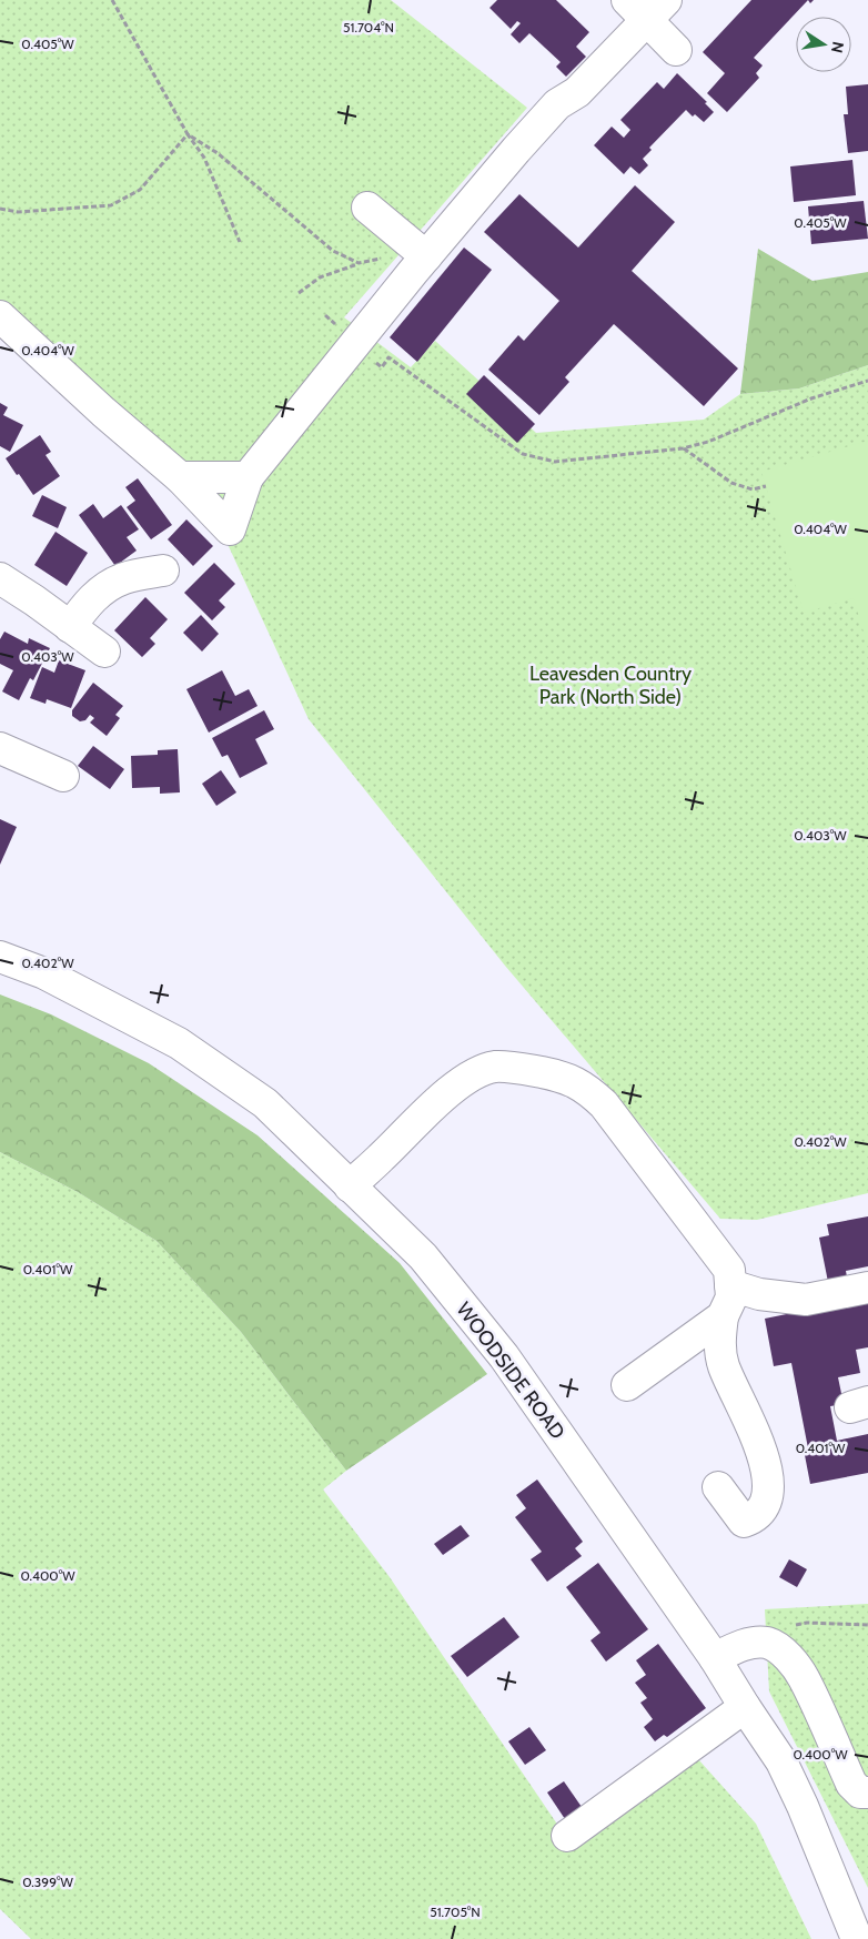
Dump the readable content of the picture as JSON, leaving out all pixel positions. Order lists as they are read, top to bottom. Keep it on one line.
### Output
{"streets":{"street":["WOODSIDE ROAD"]},"parks":["Leavesden Country Park (North Side)"],"north":"right","coordinates":["51.704°N","0.405°W","0.404°W","0.403°W","0.402°W","0.401°W","0.400°W","0.399°W","51.705°N"]}
